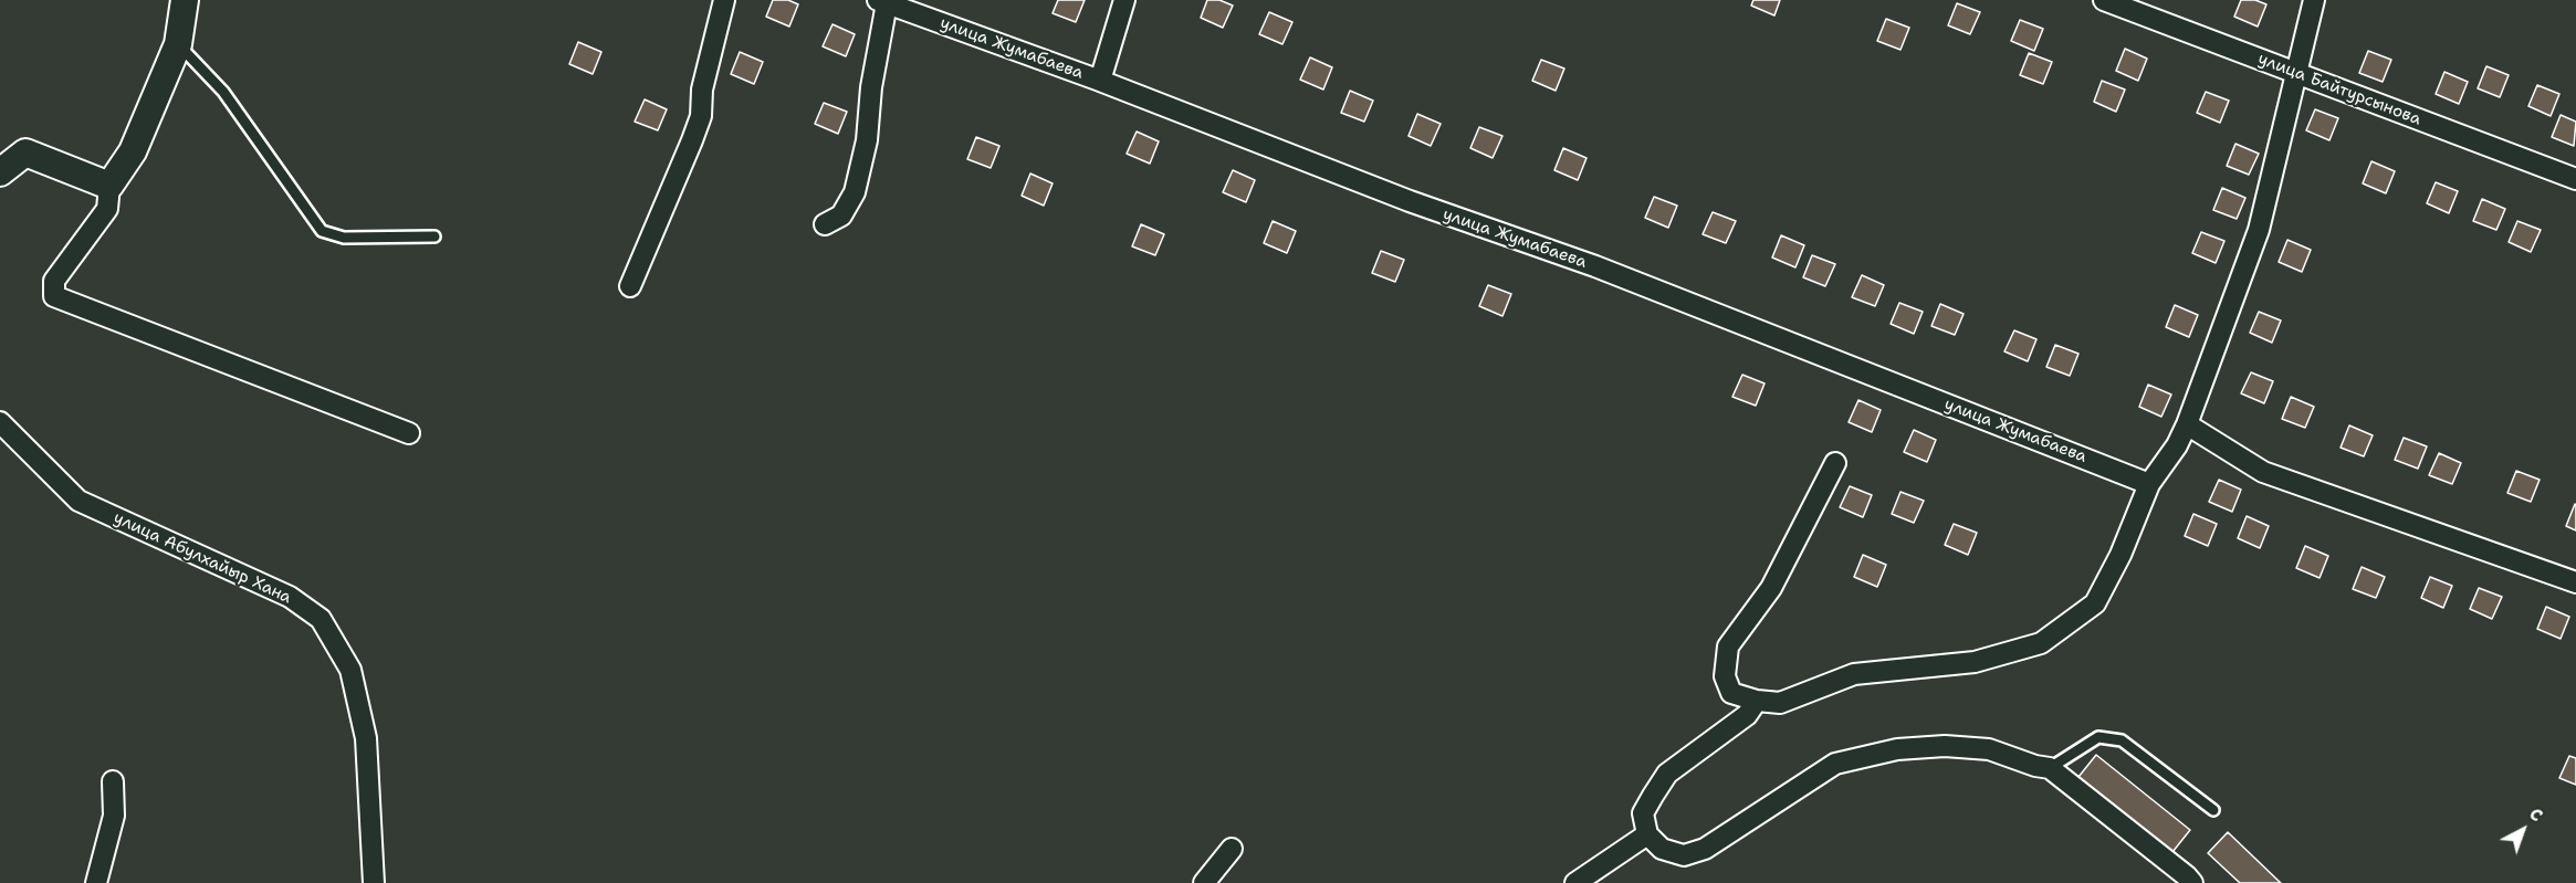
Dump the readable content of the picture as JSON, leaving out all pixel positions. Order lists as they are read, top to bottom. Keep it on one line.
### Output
{"streets":{"street":["улица Жумабаева","улица Байтурсынова","улица Абулхайыр Хана"]},"north":"top right"}
